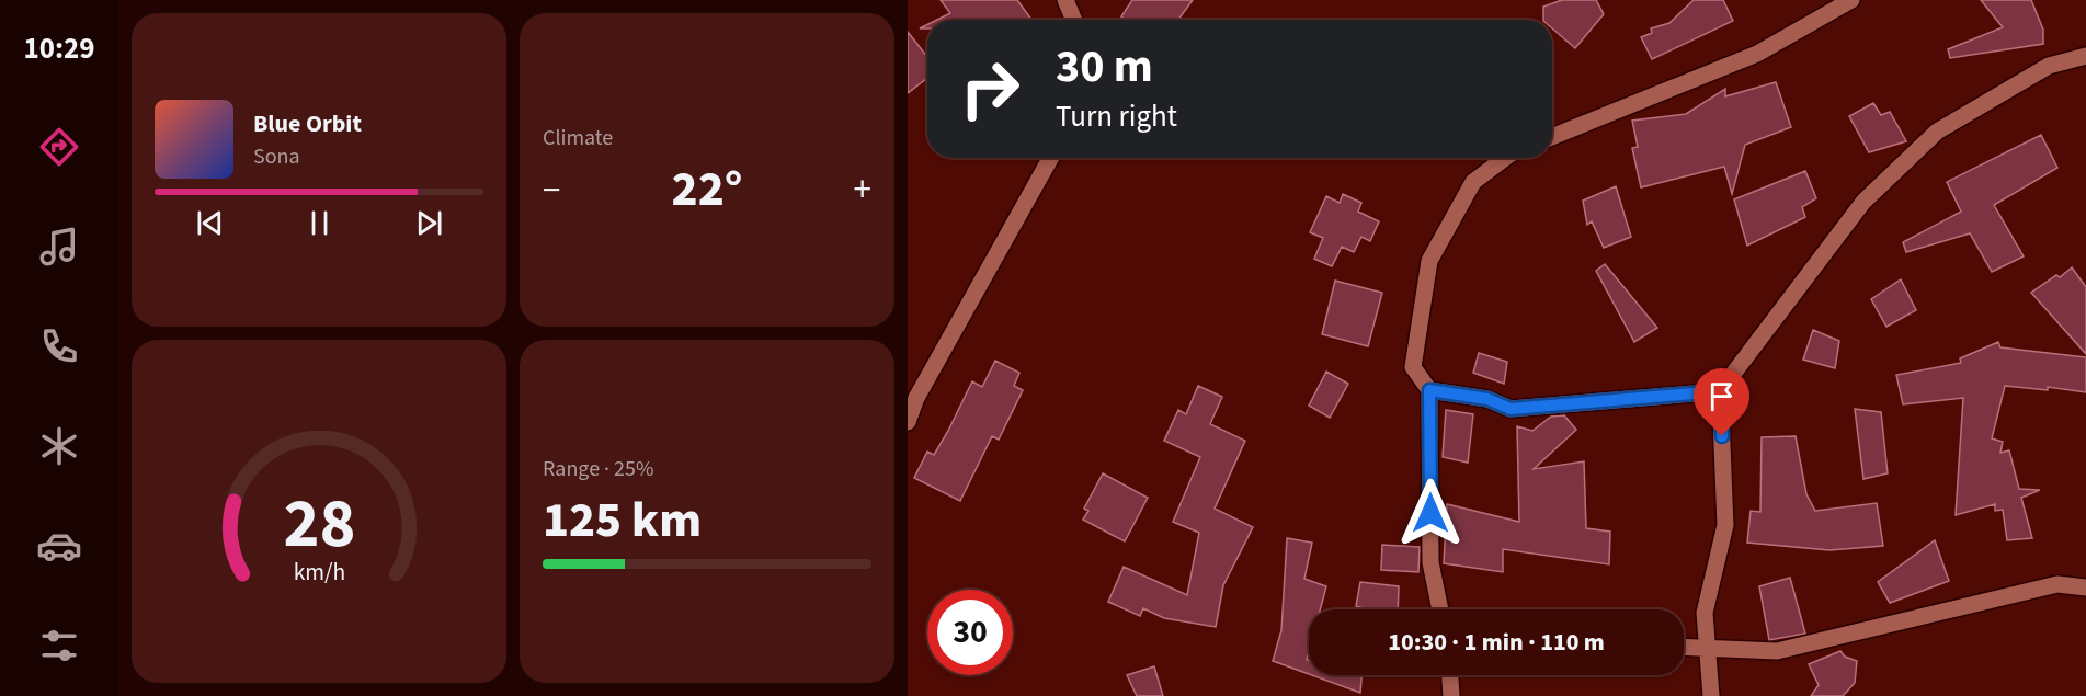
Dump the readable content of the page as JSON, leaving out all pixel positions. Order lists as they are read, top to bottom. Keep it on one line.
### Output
{"page":{"tabs":"10:29","tile":["Climate",["Range · 25%","125 km"]],"turn":["30 m","Turn right"],"song":["Blue Orbit","Sona"],"heat":["−","22°","+"],"limit":"30","trip":"10:30 · 1 min · 110 m","gauge":["28","km/h"]}}
